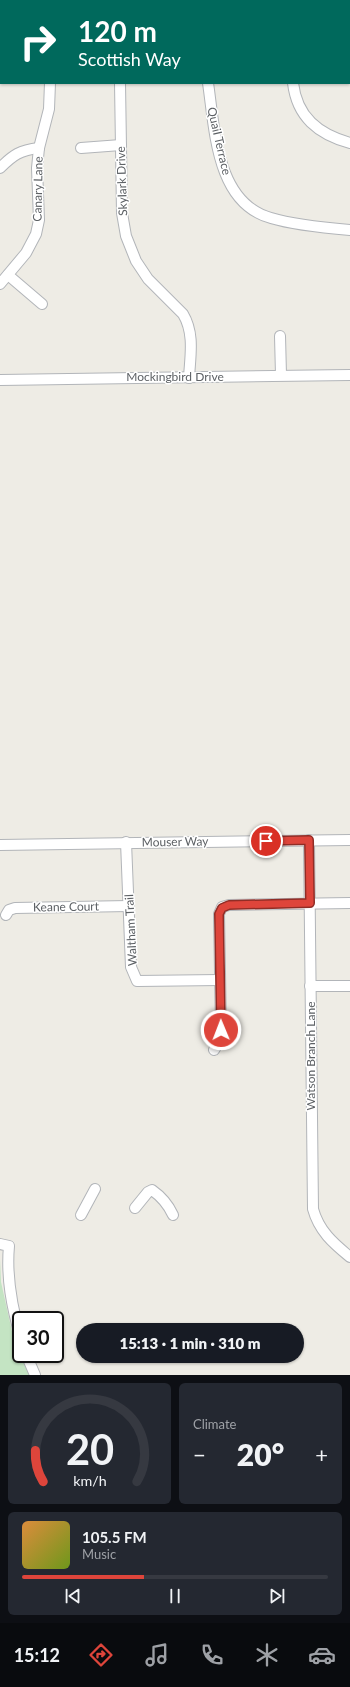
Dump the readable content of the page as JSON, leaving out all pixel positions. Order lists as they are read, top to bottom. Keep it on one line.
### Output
{"streets":{"street":["Quail Terrace","Skylark Drive","Canary Lane","Mockingbird Drive","Mouser Way","Keane Court","Waltham Trail","Watson Branch Lane"]},"crossings":[["Skylark Drive","Mockingbird Drive"],["Mouser Way","Waltham Trail"],["Mouser Way","Watson Branch Lane"],["Keane Court","Waltham Trail"]],"page":{"turn":["120 m","Scottish Way"],"limit":"30","trip":"15:13 · 1 min · 310 m","tile":"Climate","heat":["−","20°","+"],"song":["105.5 FM","Music"],"tabs":"15:12","gauge":["20","km/h"]}}
